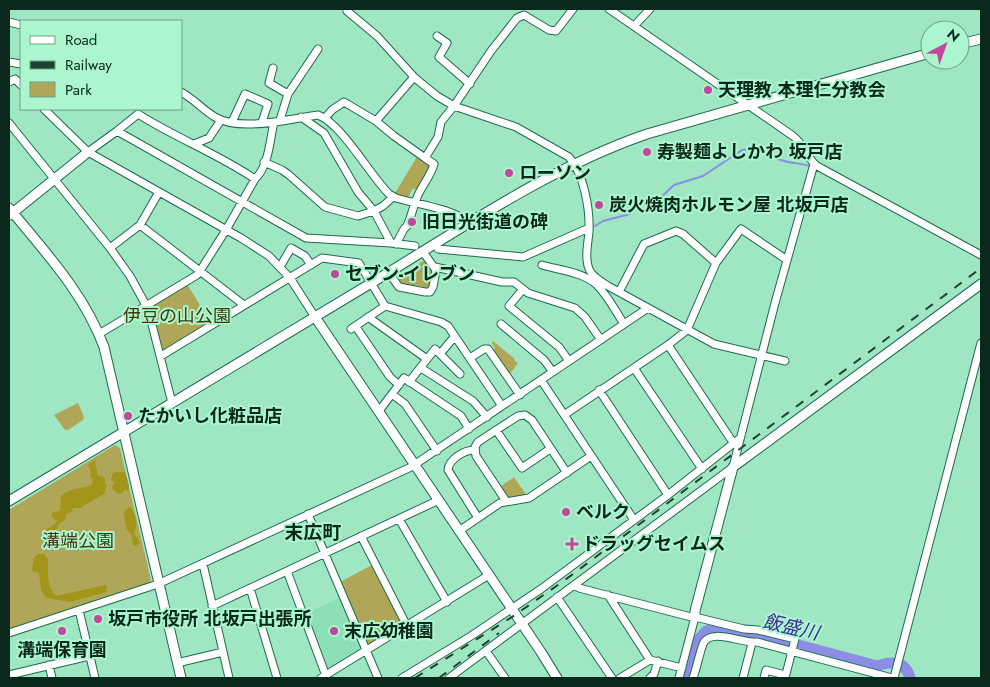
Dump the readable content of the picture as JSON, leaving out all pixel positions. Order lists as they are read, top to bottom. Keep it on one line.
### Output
{"districts":["末広町"],"water":["飯盛川"],"parks":["伊豆の山公園","溝端公園"],"places":{"other":["天理教 本理仁分教会","寿製麺よしかわ 坂戸店","ローソン","炭火焼肉ホルモン屋 北坂戸店","旧日光街道の碑","セブン-イレブン","たかいし化粧品店","ベルク","坂戸市役所 北坂戸出張所","溝端保育園","末広幼稚園"],"health":["ドラッグセイムス"]},"legend":["Road","Railway","Park"],"north":"top right"}
